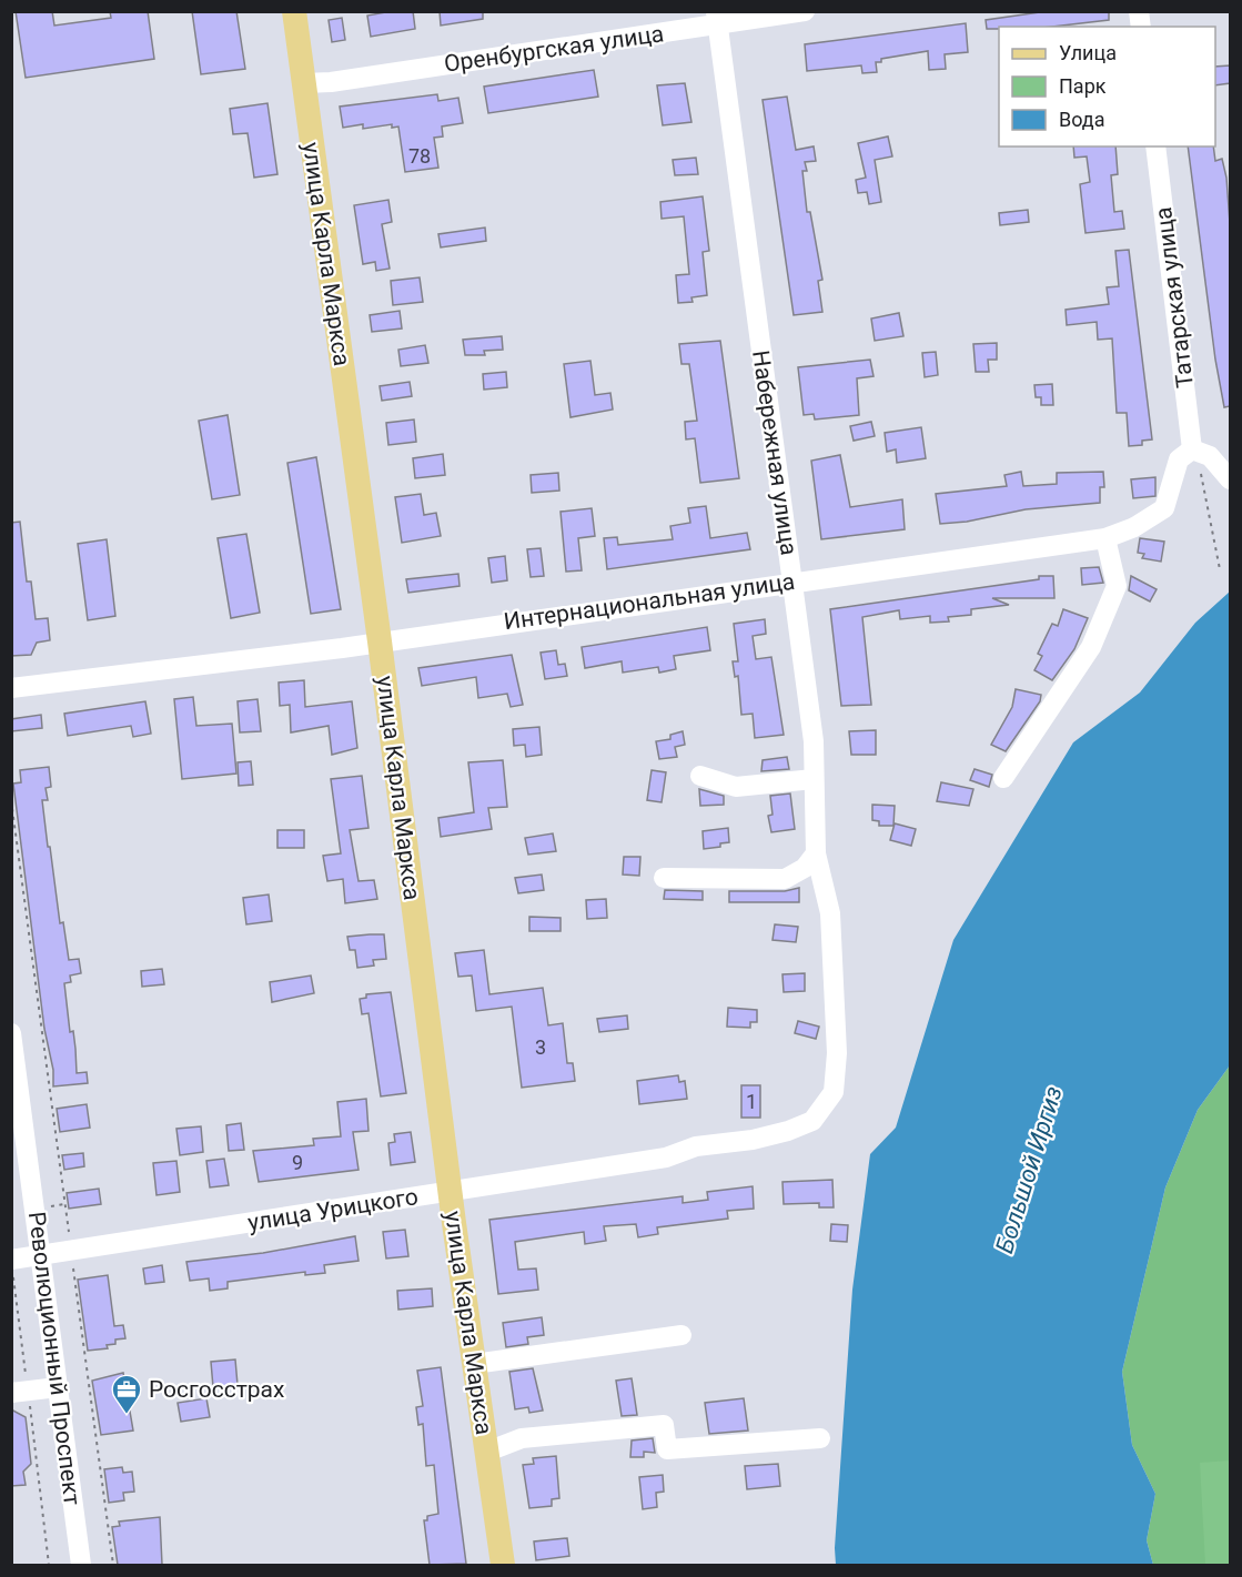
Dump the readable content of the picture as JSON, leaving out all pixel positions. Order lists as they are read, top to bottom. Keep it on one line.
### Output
{"streets":{"main road":["улица Карла Маркса"],"street":["Оренбургская улица","Татарская улица","Набережная улица","Интернациональная улица","улица Урицкого","Революционный Проспект"]},"crossings":[["Оренбургская улица","улица Карла Маркса"],["Оренбургская улица","Набережная улица"],["улица Карла Маркса","Интернациональная улица"],["улица Карла Маркса","улица Урицкого"],["Татарская улица","Интернациональная улица"],["Набережная улица","Интернациональная улица"],["Набережная улица","улица Урицкого"],["улица Урицкого","Революционный Проспект"]],"water":["Большой Иргиз"],"places":{"office":["Росгосстрах"]},"house_numbers":["78","3","1","9"],"legend":["Улица","Парк","Вода"]}
